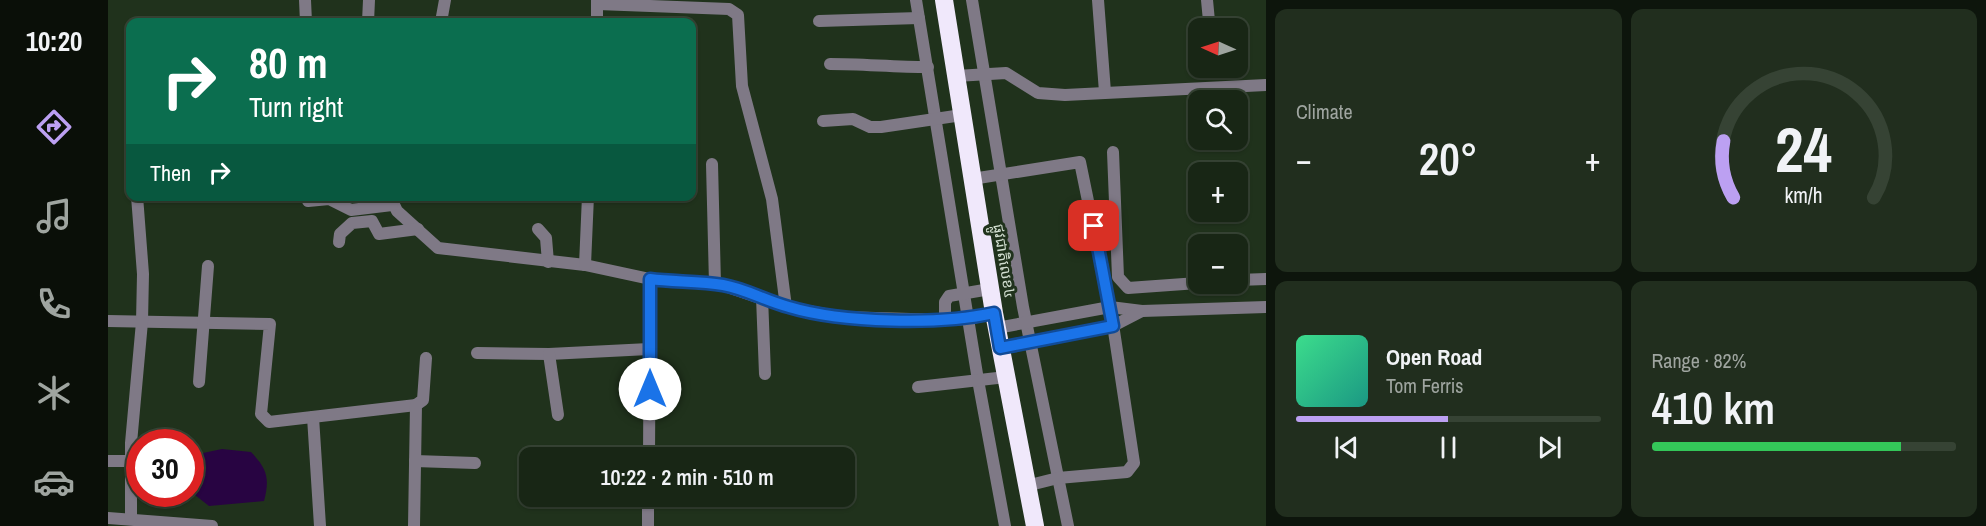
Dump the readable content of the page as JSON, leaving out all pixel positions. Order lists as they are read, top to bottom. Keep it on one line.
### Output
{"streets":{"highway":["ផ្លូវជាតិលេខ៤"]},"north":"left","page":{"tabs":"10:20","tile":["Climate",["Range · 82%","410 km"]],"map_buttons":["+","−"],"turn":["80 m","Turn right"],"heat":["−","20°","+"],"then":"Then","song":["Open Road","Tom Ferris"],"limit":"30","trip":"10:22 · 2 min · 510 m","gauge":["24","km/h"]}}
